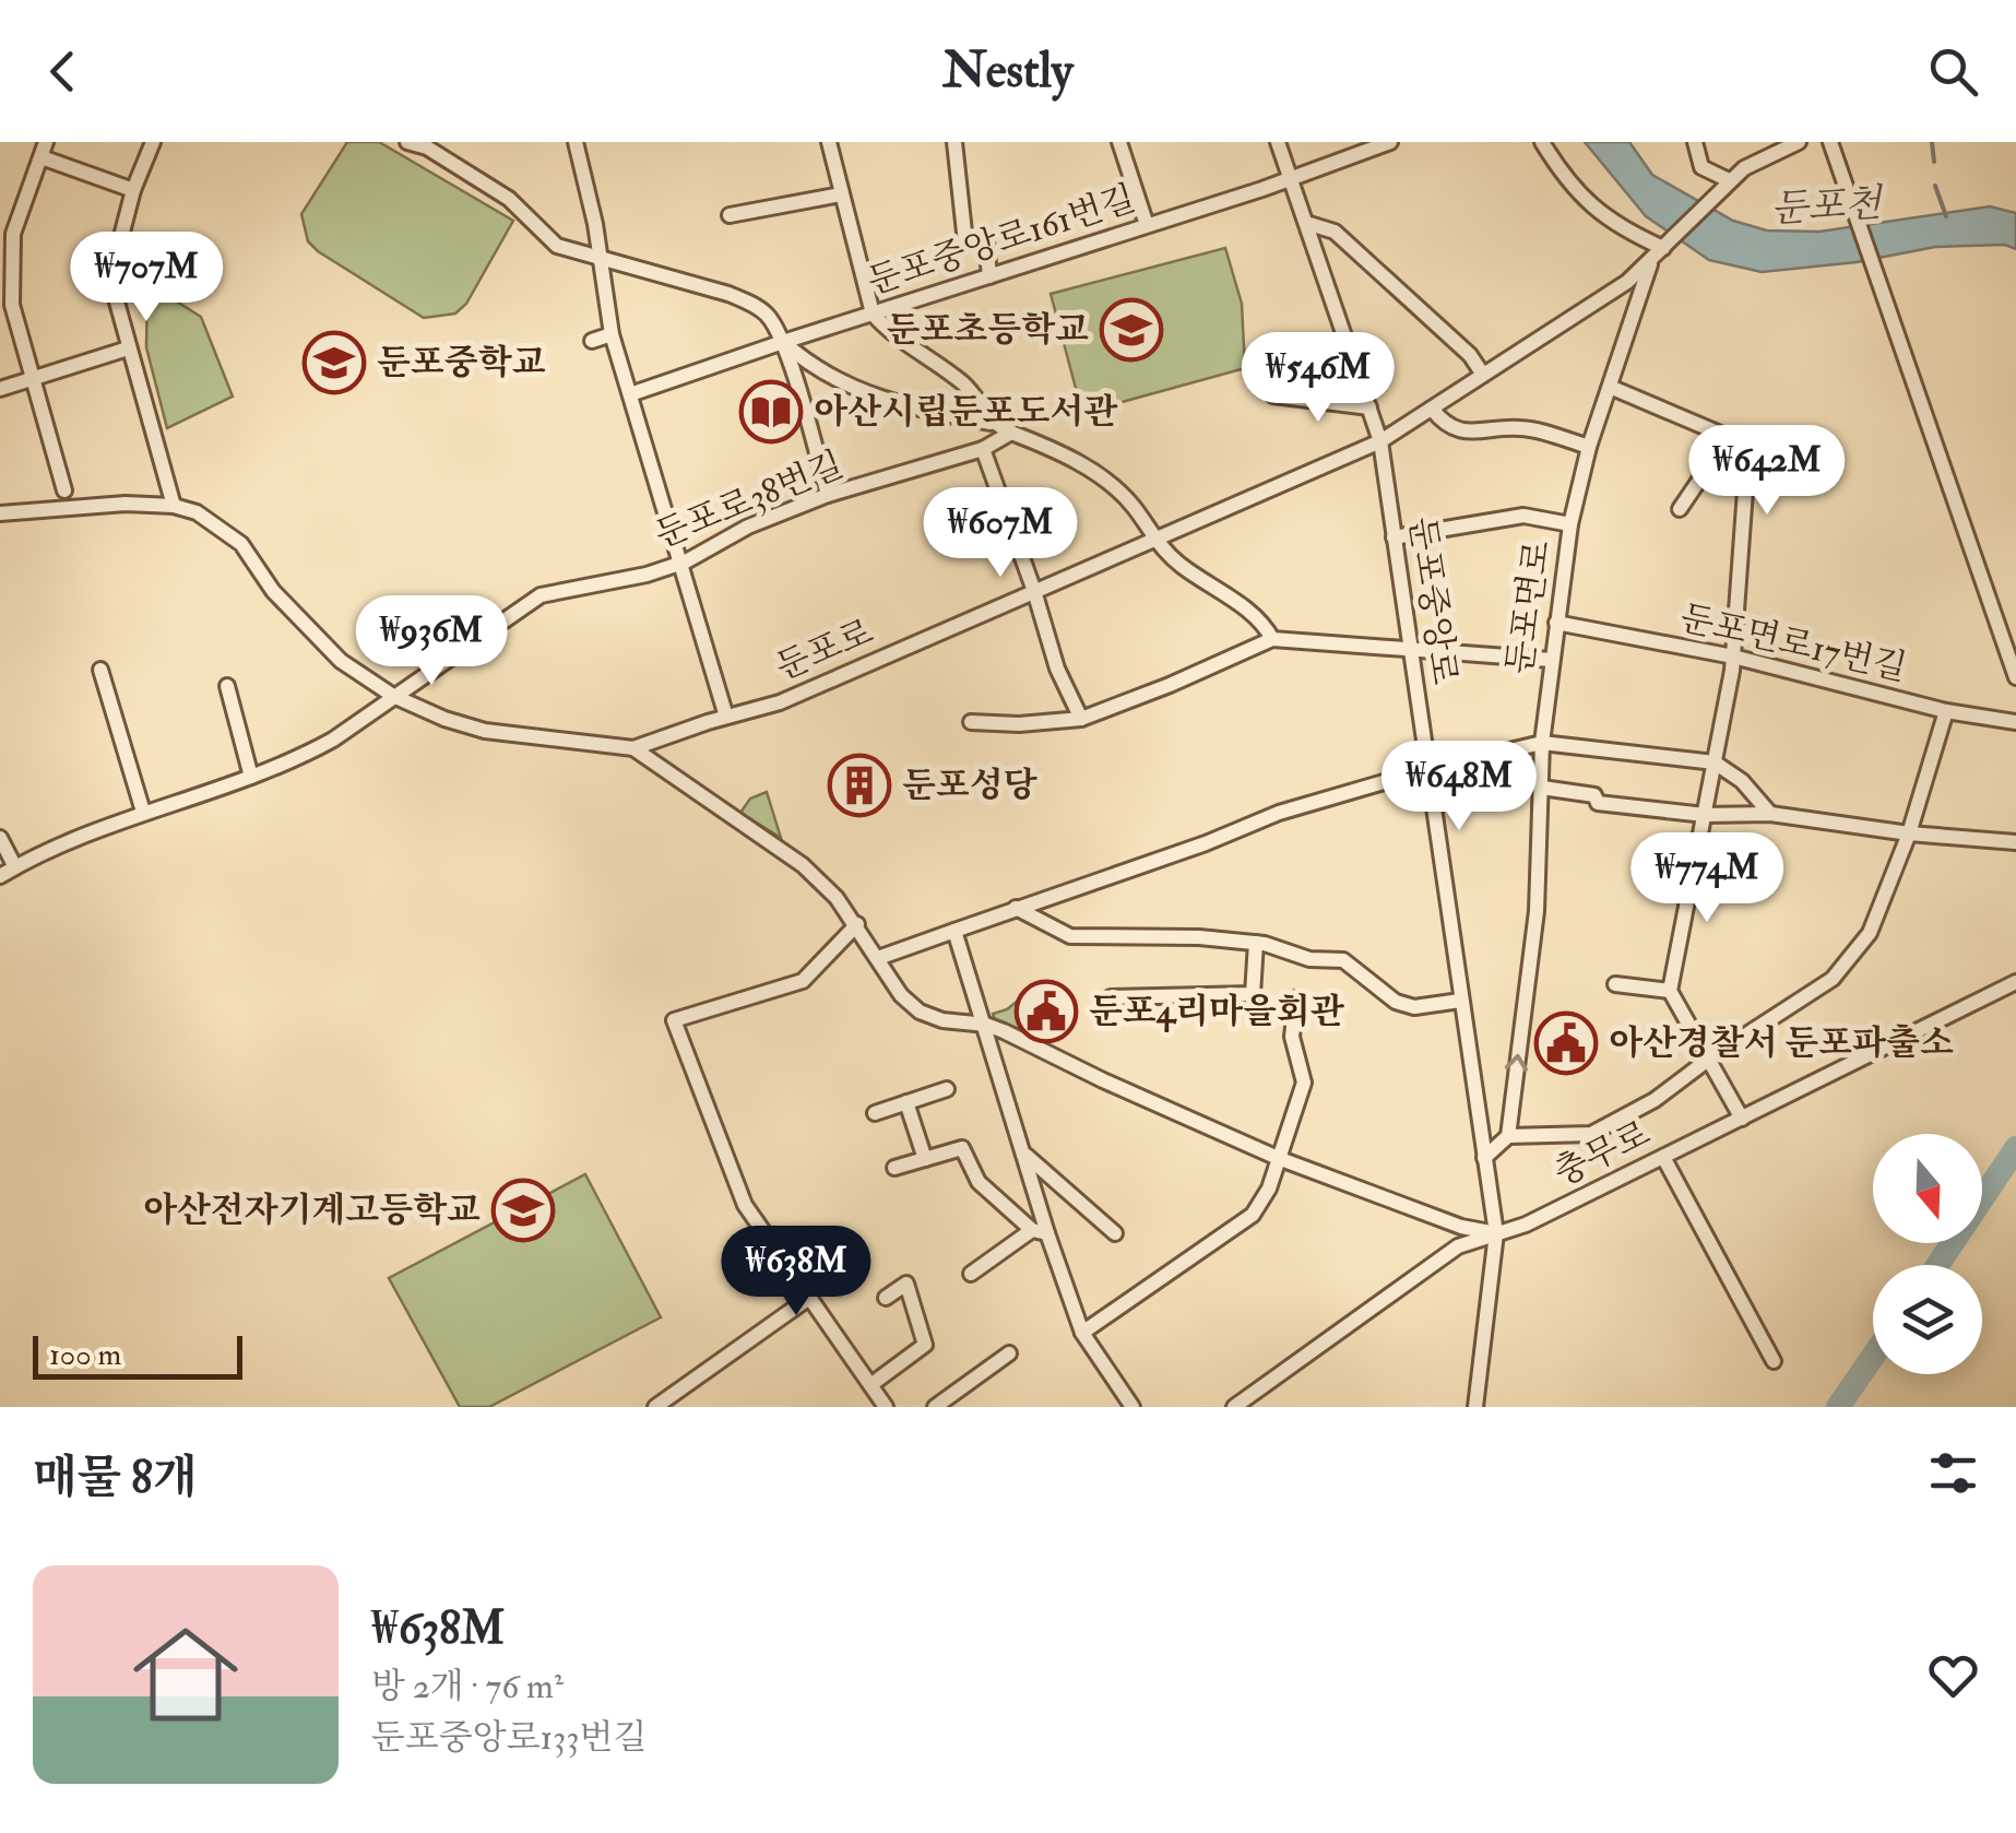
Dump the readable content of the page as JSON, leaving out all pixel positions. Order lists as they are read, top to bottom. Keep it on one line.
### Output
{"streets":{"street":["둔포중앙로161번길","둔포로38번길","둔포중앙로","둔포면로","둔포면로17번길","둔포로","충무로"]},"crossings":[["둔포중앙로161번길","둔포중앙로"],["둔포로38번길","둔포로"],["둔포중앙로","둔포로"],["둔포중앙로","충무로"],["둔포면로","둔포면로17번길"],["둔포면로","둔포로"],["둔포로","충무로"]],"one_way":["둔포면로"],"water":["둔포천"],"places":{"school or university":["둔포초등학교","둔포중학교","아산전자기계고등학교"],"library":["아산시립둔포도서관"],"building":["둔포성당"],"public building":["둔포4리마을회관","아산경찰서 둔포파출소"]},"scale_bar":"100 m","north":"bottom","page":{"header":"Nestly","price":["₩707M","₩546M","₩642M","₩607M","₩936M","₩648M","₩774M","₩638M"],"scale":"100 m","heading":"매물 8개","list":[{"name":"₩638M","note":"방 2개 · 76 m² · 둔포중앙로133번길"}]}}
